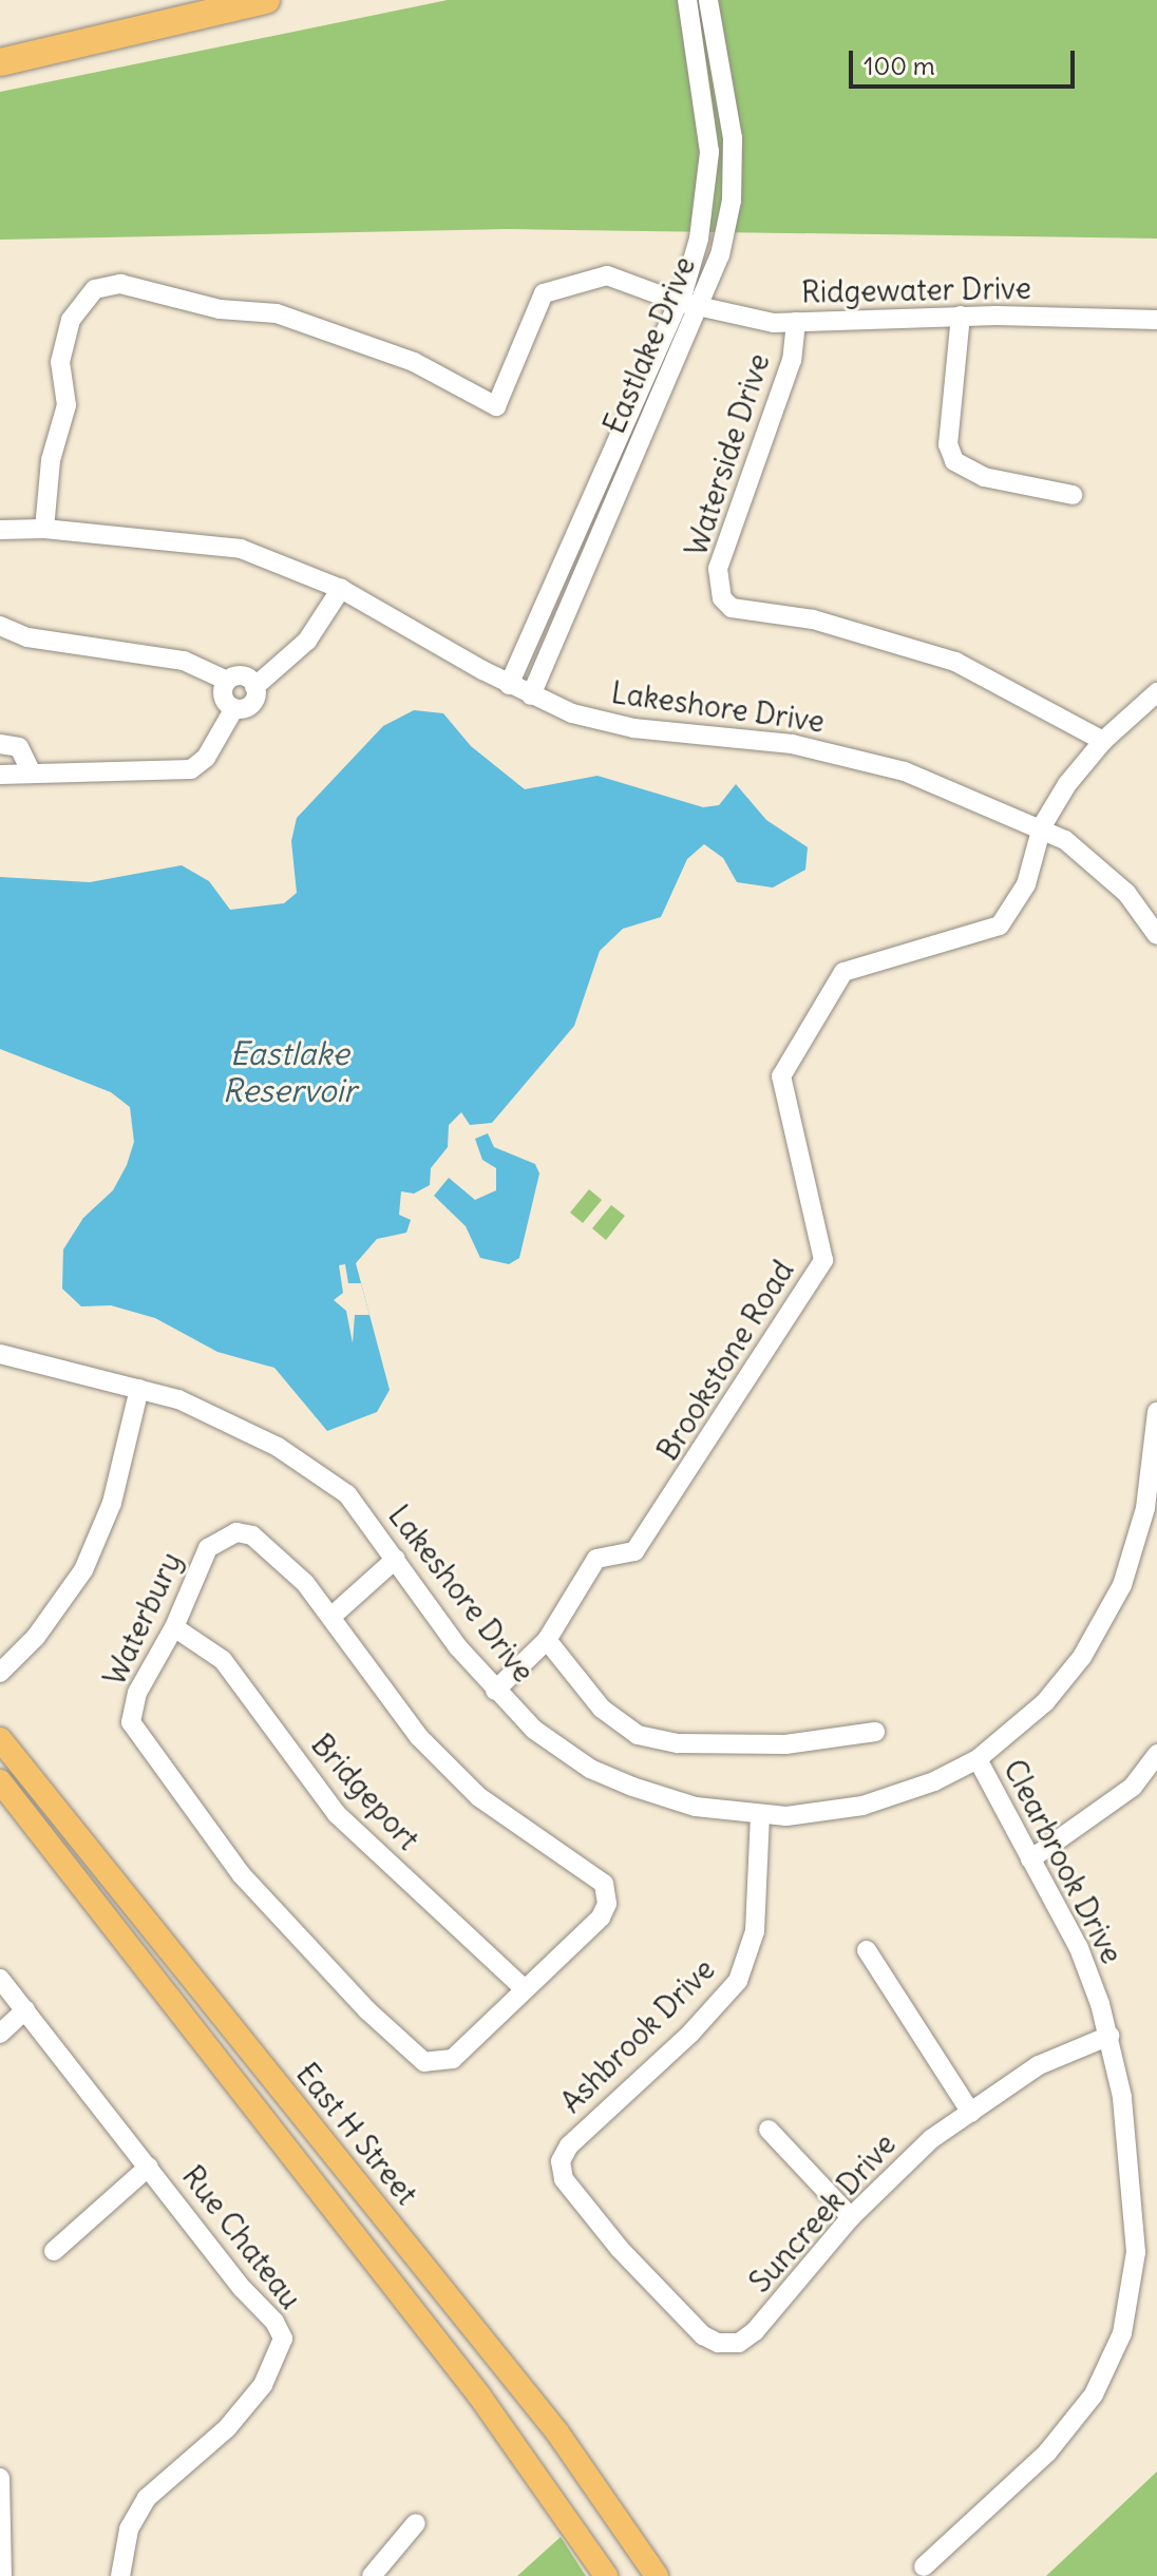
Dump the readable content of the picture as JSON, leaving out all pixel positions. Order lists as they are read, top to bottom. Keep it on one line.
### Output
{"streets":{"main road":["East H Street"],"street":["Ridgewater Drive","Eastlake Drive","Waterside Drive","Lakeshore Drive","Brookstone Road","Waterbury","Bridgeport","Clearbrook Drive","Ashbrook Drive","Suncreek Drive","Rue Chateau"]},"crossings":[["Ridgewater Drive","Eastlake Drive"],["Ridgewater Drive","Waterside Drive"],["Ridgewater Drive","Lakeshore Drive"],["Eastlake Drive","Lakeshore Drive"],["Waterside Drive","Brookstone Road"],["Lakeshore Drive","Brookstone Road"],["Lakeshore Drive","Clearbrook Drive"],["Lakeshore Drive","Ashbrook Drive"],["Waterbury","Bridgeport"],["Clearbrook Drive","Suncreek Drive"],["Ashbrook Drive","Suncreek Drive"]],"water":["Eastlake Reservoir"],"scale_bar":"100 m"}
